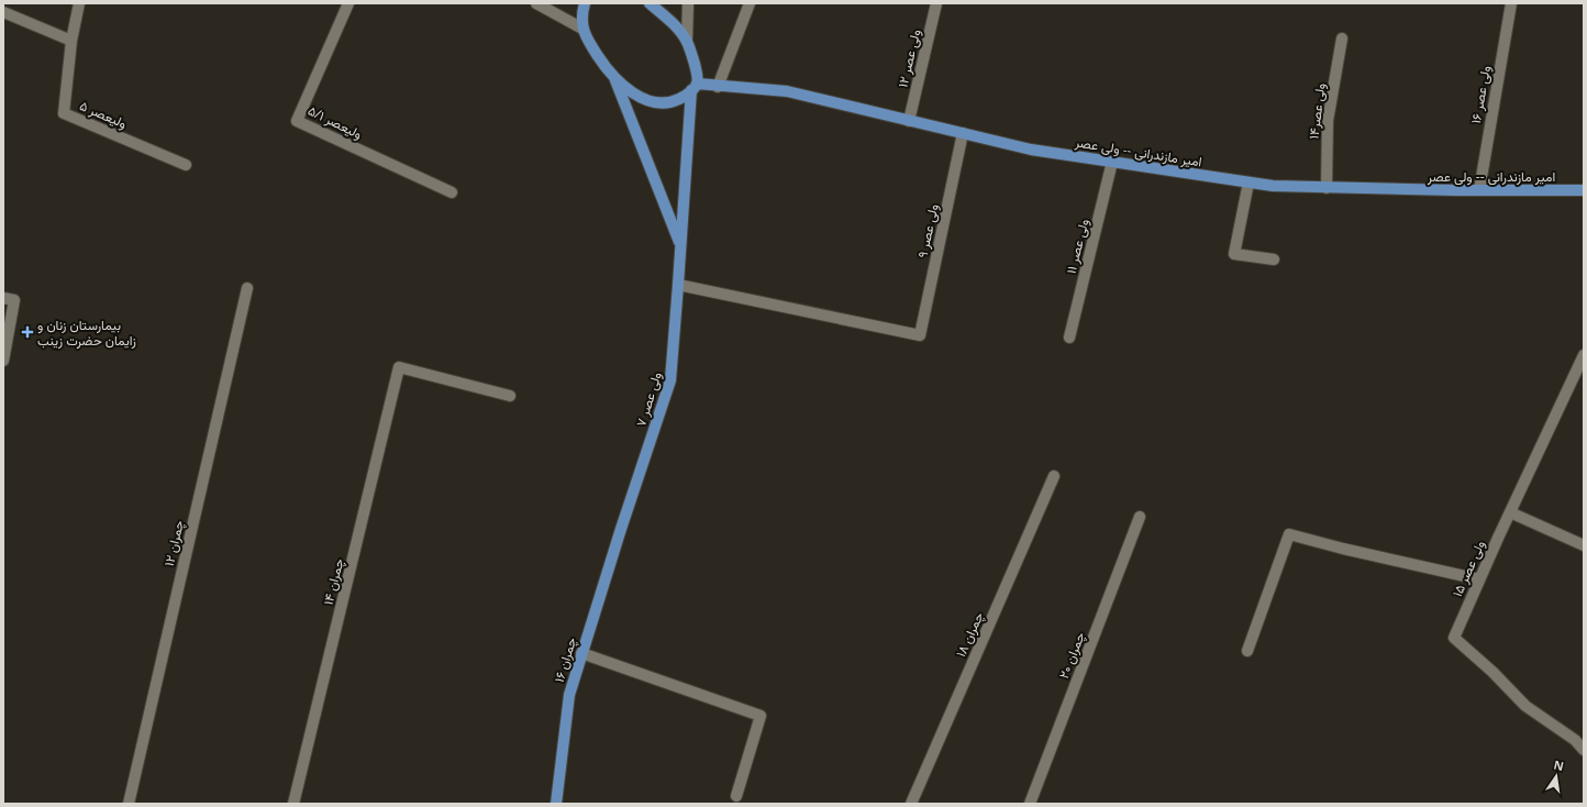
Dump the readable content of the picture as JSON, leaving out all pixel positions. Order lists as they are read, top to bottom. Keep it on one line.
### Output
{"streets":{"main road":["امیر مازندرانی -- ولی عصر","ولی عصر ۷","چمران ۱۶"],"street":["ولی عصر ۱۲","ولی عصر ۱۶","ولی عصر۱۴","ولیعصر ۵","ولیعصر ۵/۱","ولی عصر ۹","ولی عصر ۱۱","چمران ۱۲","ولی عصر ۱۵","چمران ۱۴","چمران ۱۸","چمران ۲۰"]},"crossings":[["ولی عصر ۱۲","امیر مازندرانی -- ولی عصر"],["ولی عصر ۱۶","امیر مازندرانی -- ولی عصر"],["ولی عصر۱۴","امیر مازندرانی -- ولی عصر"],["امیر مازندرانی -- ولی عصر","ولی عصر ۹"],["امیر مازندرانی -- ولی عصر","ولی عصر ۱۱"],["امیر مازندرانی -- ولی عصر","ولی عصر ۷"],["ولی عصر ۹","ولی عصر ۷"],["ولی عصر ۷","چمران ۱۶"]],"places":{"health":["بیمارستان زنان و زایمان حضرت زینب"]},"north":"top"}
